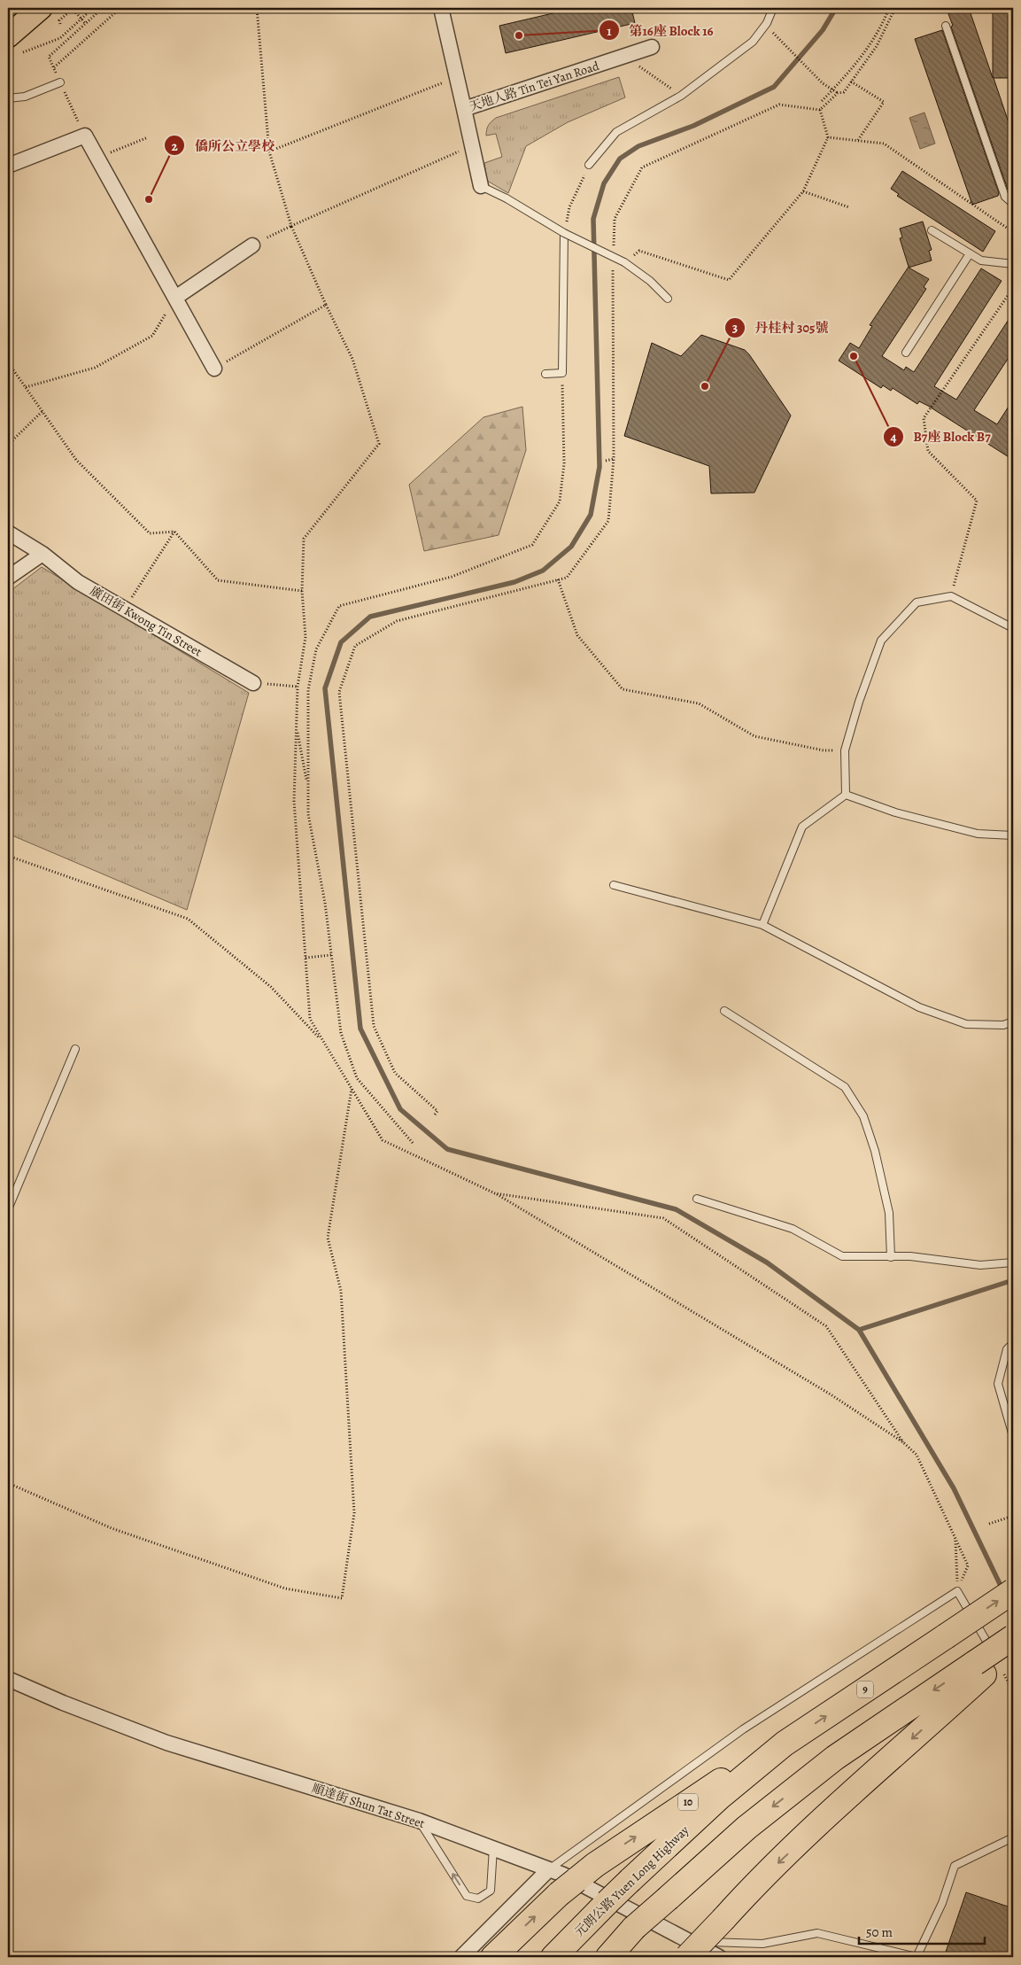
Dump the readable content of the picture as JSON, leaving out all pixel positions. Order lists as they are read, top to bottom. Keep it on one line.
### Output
{"streets":{"highway":["9","10","元朗公路 Yuen Long Highway"],"street":["天地人路 Tin Tei Yan Road","廣田街 Kwong Tin Street","順達街 Shun Tat Street"]},"crossings":[["10","元朗公路 Yuen Long Highway"]],"places":["第16座 Block 16","僑所公立學校","B7座 Block B7","丹桂村 305號"],"scale_bar":"50 m"}
